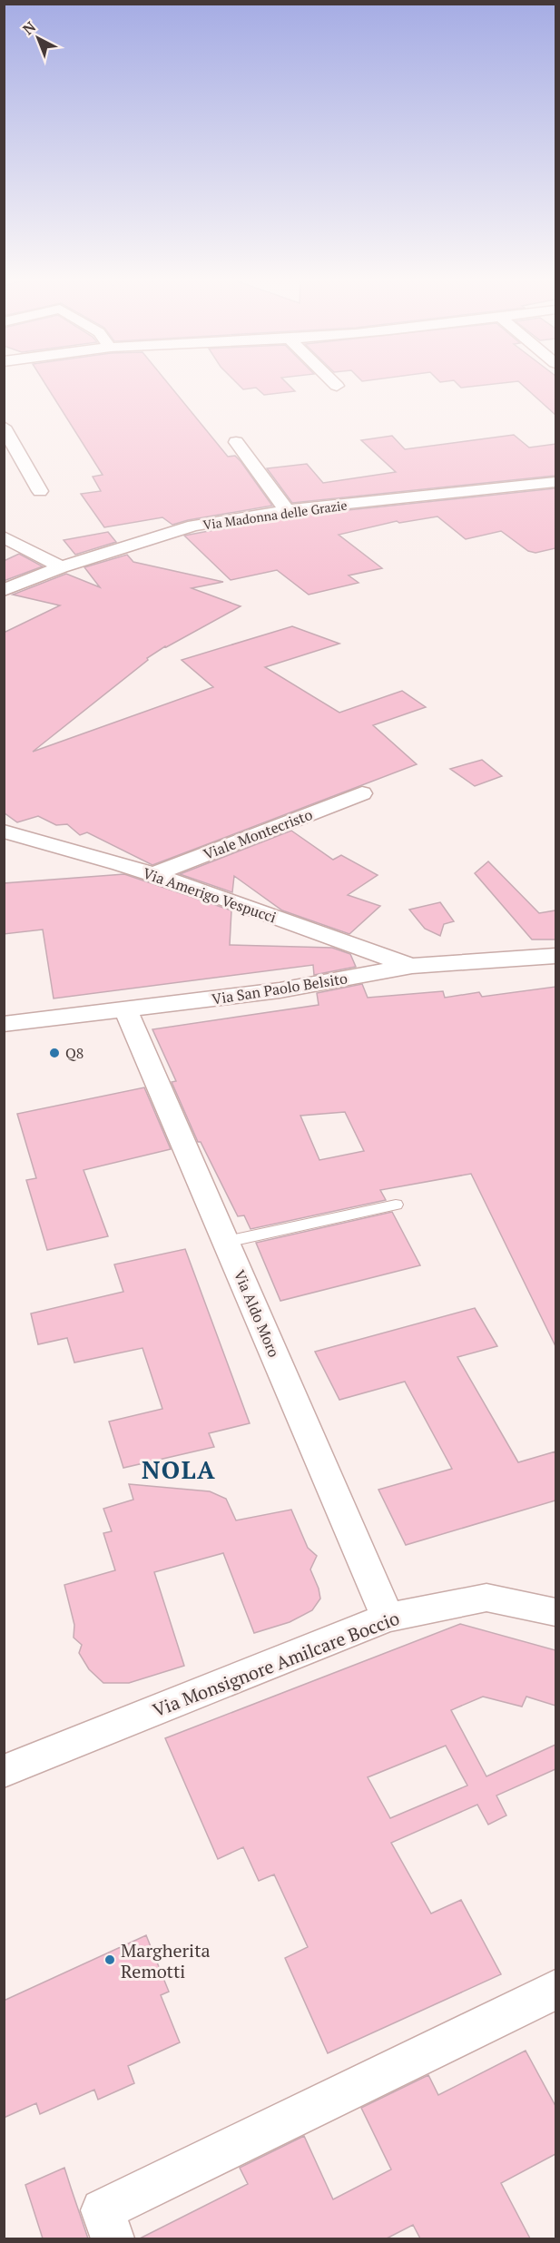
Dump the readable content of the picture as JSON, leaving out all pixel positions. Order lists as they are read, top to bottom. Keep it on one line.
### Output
{"streets":{"street":["Via Madonna delle Grazie","Viale Montecristo","Via Amerigo Vespucci","Via San Paolo Belsito","Via Aldo Moro","Via Monsignore Amilcare Boccio"]},"crossings":[["Viale Montecristo","Via Amerigo Vespucci"],["Via Amerigo Vespucci","Via San Paolo Belsito"],["Via San Paolo Belsito","Via Aldo Moro"],["Via Aldo Moro","Via Monsignore Amilcare Boccio"]],"districts":["NOLA"],"places":["Q8","Margherita Remotti"],"north":"top left"}
